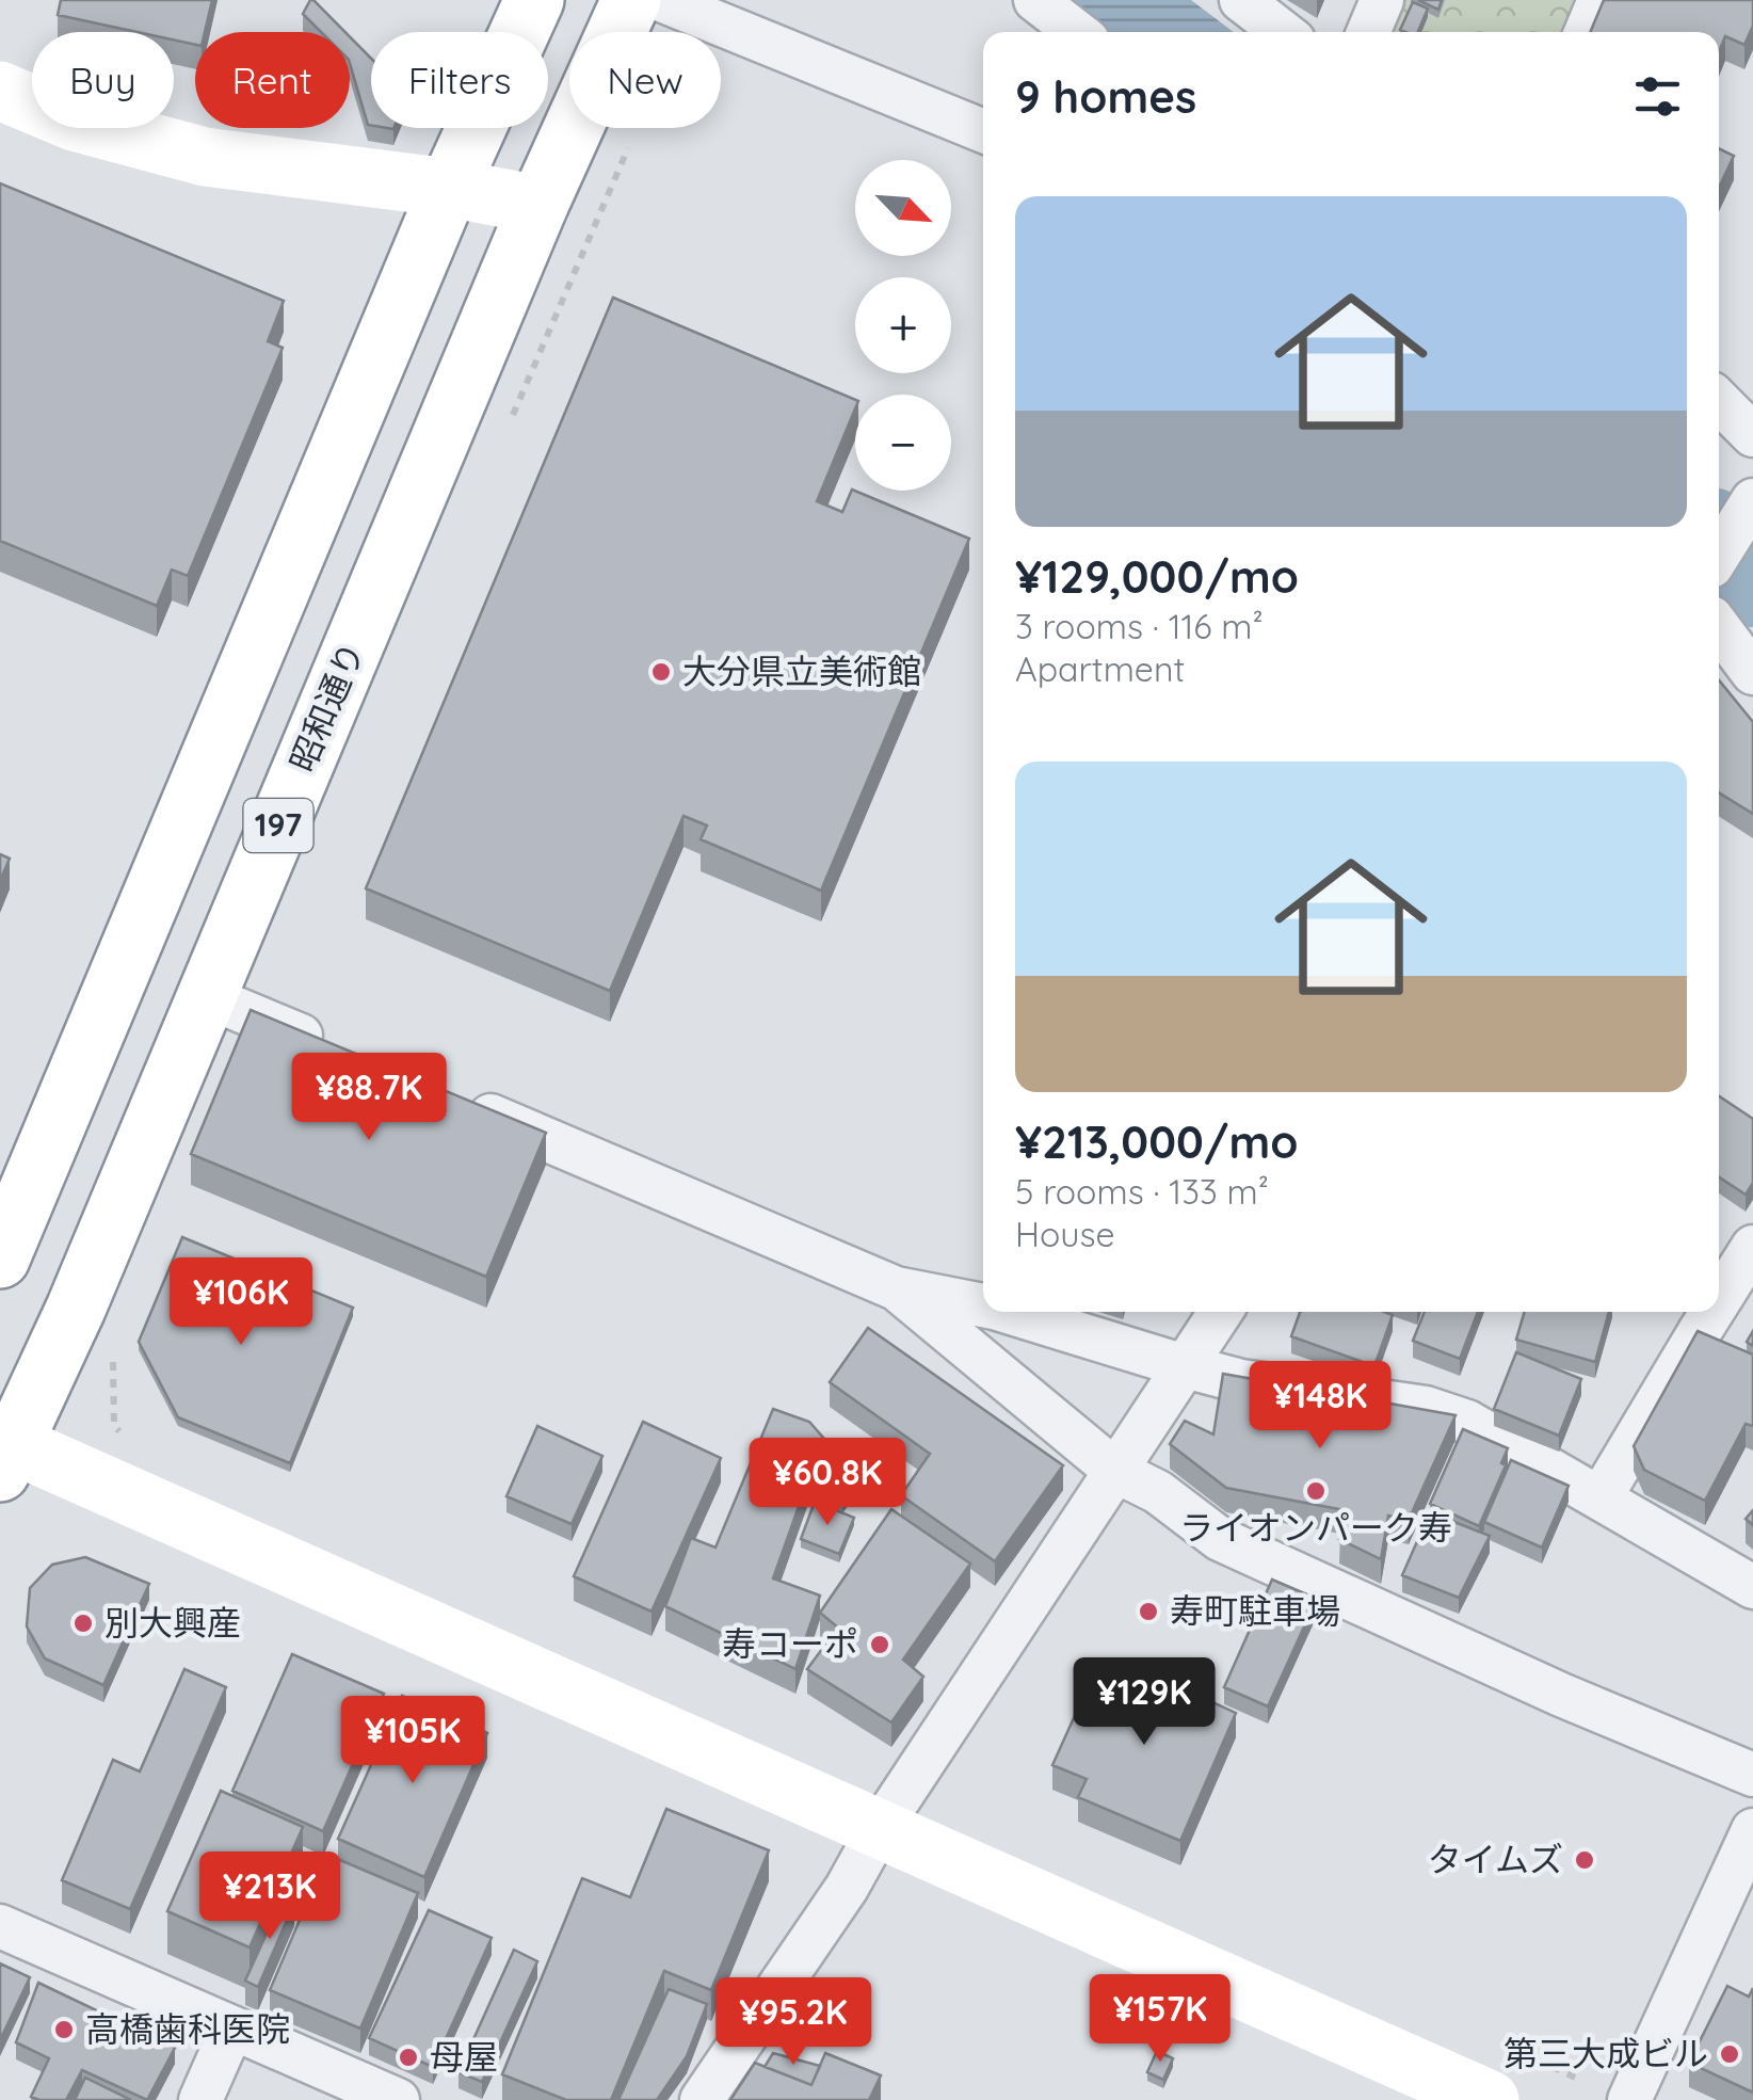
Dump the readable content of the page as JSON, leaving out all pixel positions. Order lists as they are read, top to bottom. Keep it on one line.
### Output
{"streets":{"main road":["昭和通り","197"]},"places":["大分県立美術館","ライオンパーク寿","寿町駐車場","別大興産","寿コーポ","タイムズ","高橋歯科医院","第三大成ビル","母屋"],"north":"bottom right","page":{"chip":["Buy","Rent","Filters","New"],"heading":"9 homes","map_buttons":["+","−"],"list":[{"name":"¥129,000/mo","note":"3 rooms · 116 m² · Apartment"},{"name":"¥213,000/mo","note":"5 rooms · 133 m² · House"}],"price":["¥88.7K","¥106K","¥148K","¥60.8K","¥129K","¥105K","¥213K","¥157K","¥95.2K"]}}
